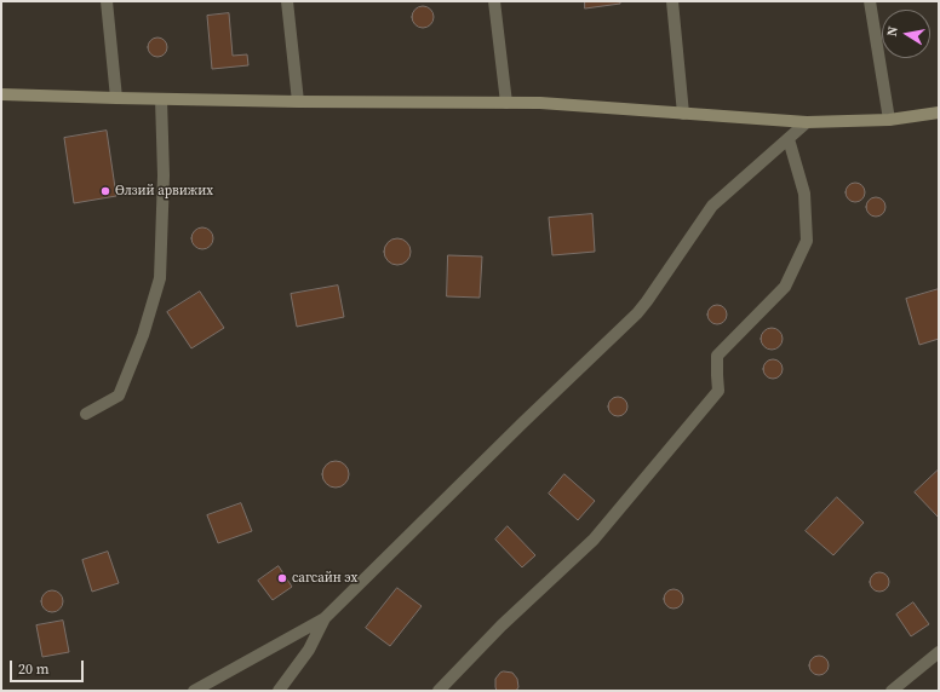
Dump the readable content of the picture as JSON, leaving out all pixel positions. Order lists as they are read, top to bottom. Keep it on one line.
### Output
{"places":["Өлзий арвижих","сагсайн эх"],"scale_bar":"20 m","north":"left"}
